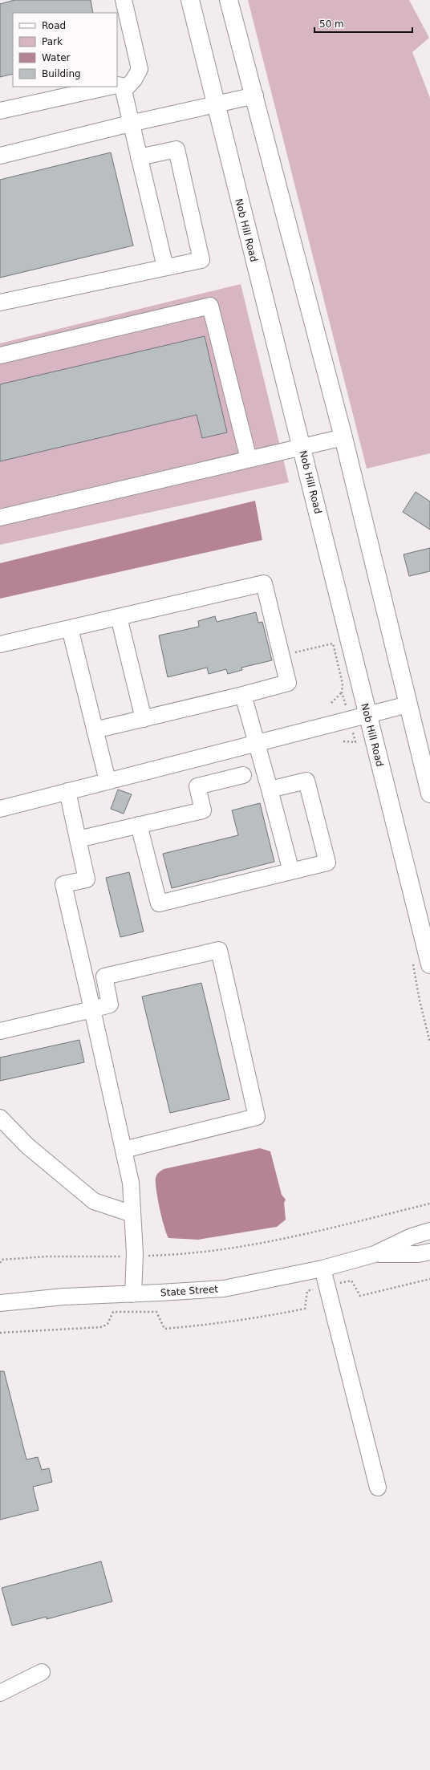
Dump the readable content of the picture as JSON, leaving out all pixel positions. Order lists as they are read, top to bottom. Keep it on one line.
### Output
{"streets":{"main road":["Nob Hill Road"],"street":["State Street"]},"legend":["Road","Park","Water","Building"],"scale_bar":"50 m"}
